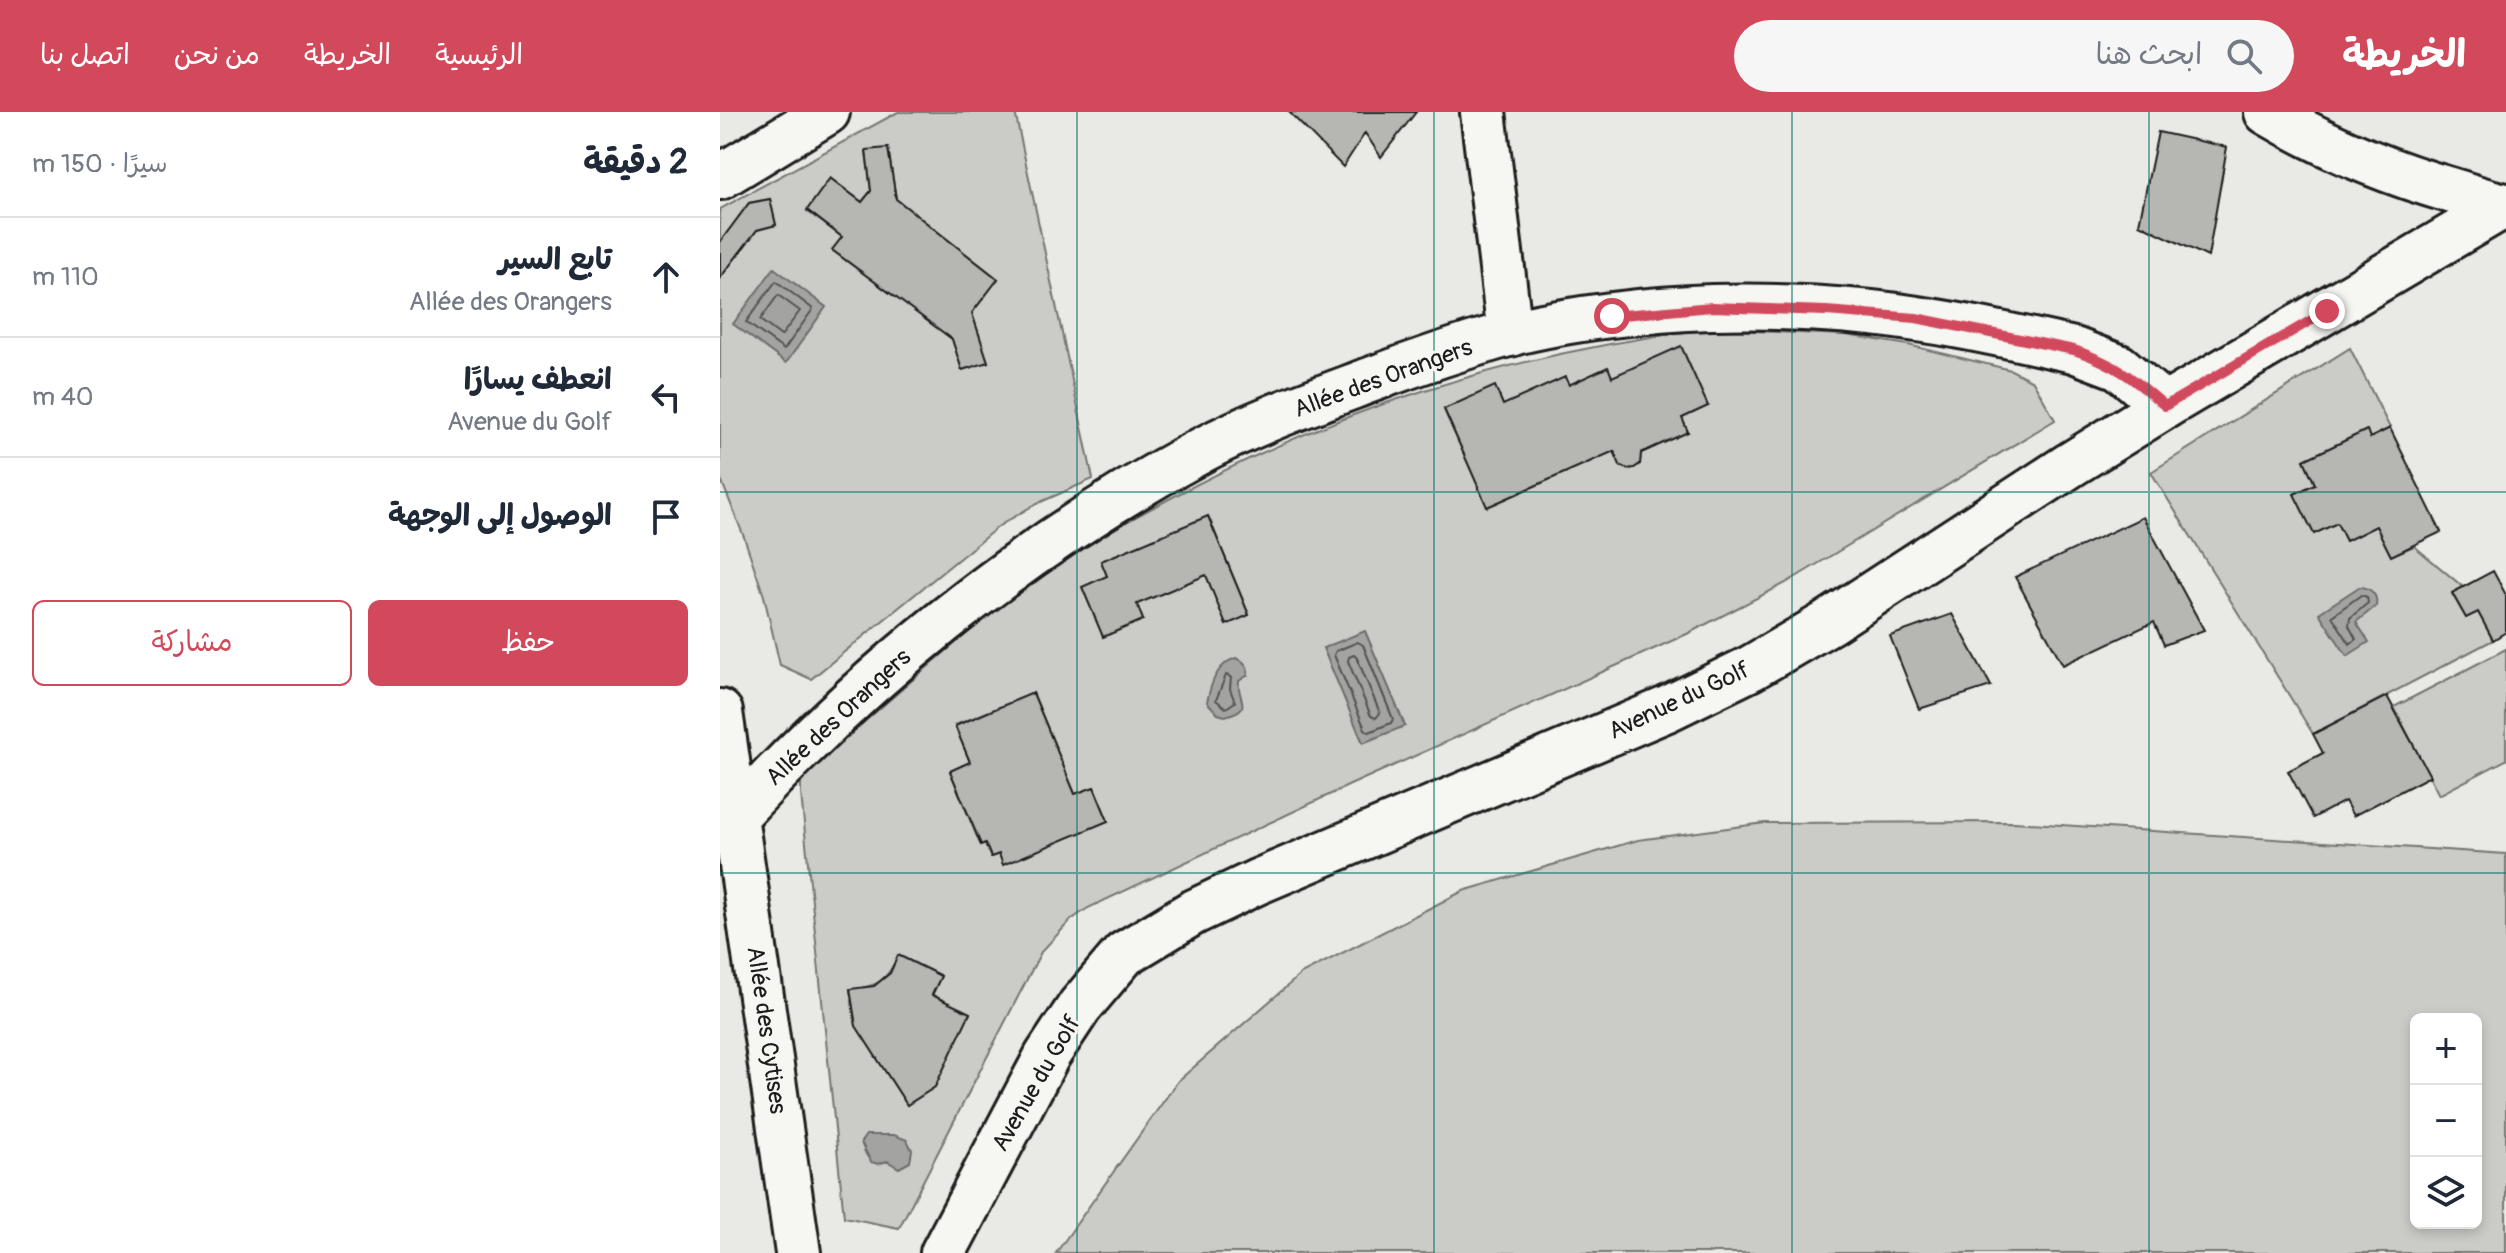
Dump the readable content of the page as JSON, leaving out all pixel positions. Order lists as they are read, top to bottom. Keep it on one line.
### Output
{"streets":{"street":["Allée des Orangers","Avenue du Golf","Allée des Cytises"]},"crossings":[["Allée des Orangers","Avenue du Golf"],["Allée des Orangers","Allée des Cytises"]],"page":{"header":"الخريطة","search":"ابحث هنا","nav":["الرئيسية","الخريطة","من نحن","اتصل بنا"],"heading":["2 دقيقة","سيرًا · 150 m"],"list":[["تابع السير","Allée des Orangers","110 m"],["انعطف يسارًا","Avenue du Golf","40 m"],"الوصول إلى الوجهة"],"buttons":["حفظ","مشاركة"],"map_buttons":["+","−"]}}
